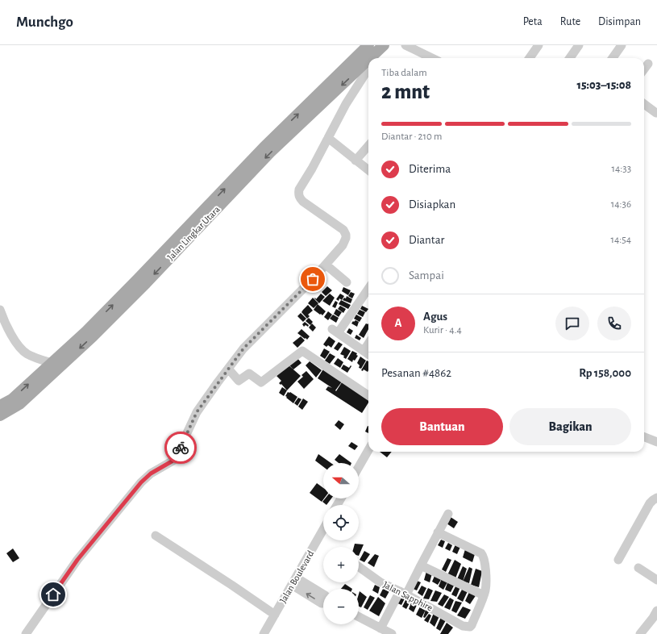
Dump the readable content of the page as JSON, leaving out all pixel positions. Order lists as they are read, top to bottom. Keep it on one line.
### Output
{"streets":{"main road":["Jalan Lingkar Utara"],"street":["Jalan Boulevard","Jalan Sapphire"]},"north":"left","page":{"header":"Munchgo","nav":["Peta","Rute","Disimpan"],"heading":["2 mnt","Tiba dalam","15:03–15:08"],"panel":["Agus","Kurir · 4.4","Pesanan #4862","Rp 158,000"],"bar":"Diantar · 210 m","list":[["Diterima","14:33"],["Disiapkan","14:36"],["Diantar","14:54"],"Sampai"],"round":"A","buttons":["Bantuan","Bagikan"],"map_buttons":["+","−"]}}
